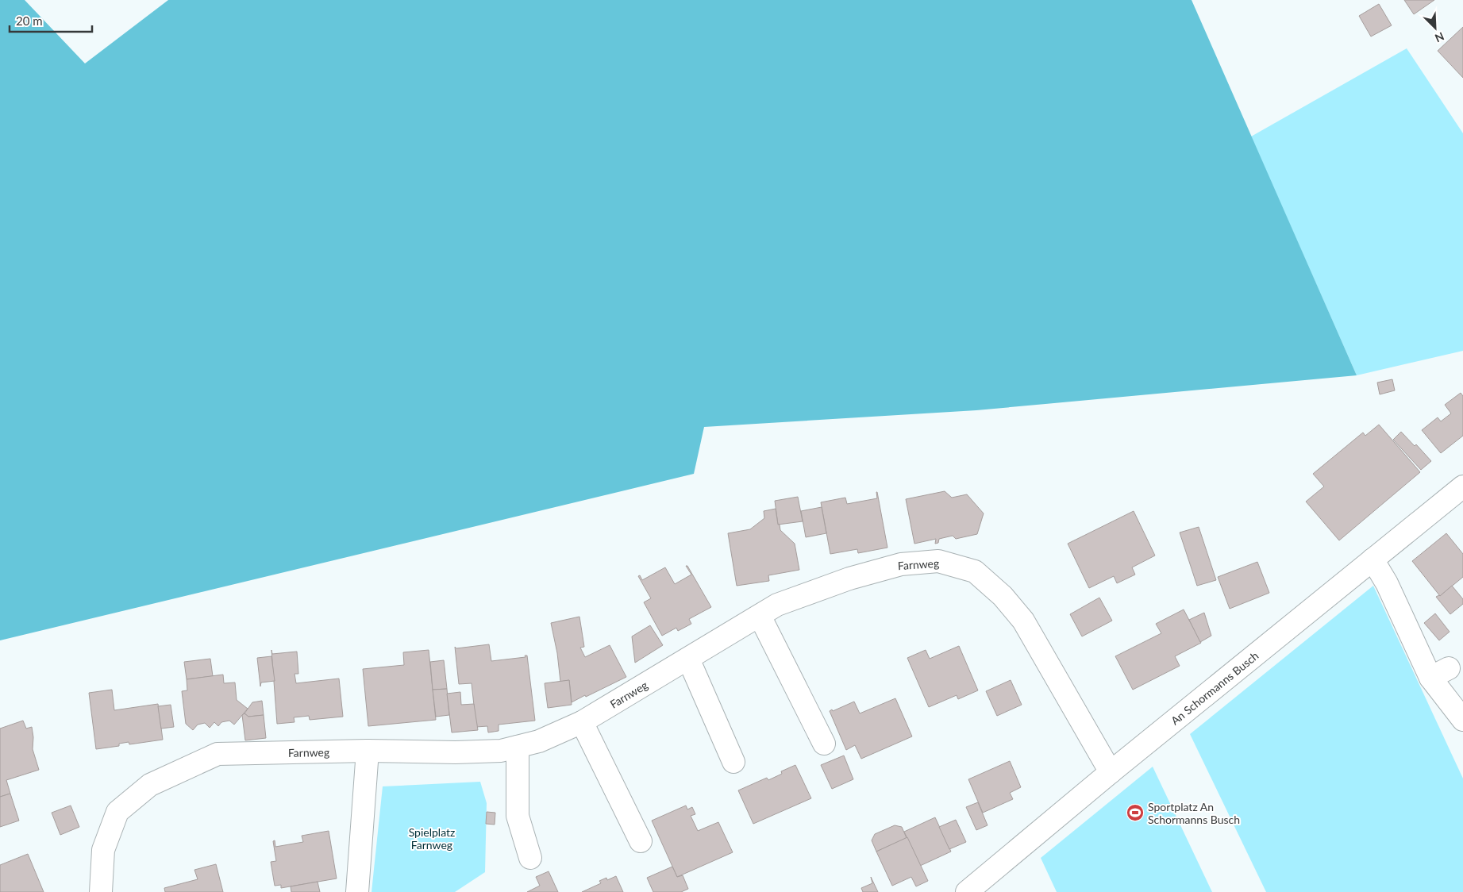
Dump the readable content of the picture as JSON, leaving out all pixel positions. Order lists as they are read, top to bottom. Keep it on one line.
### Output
{"streets":{"street":["Farnweg","An Schormanns Busch"]},"crossings":[["Farnweg","An Schormanns Busch"]],"parks":["Spielplatz Farnweg"],"places":{"sports":["Sportplatz An Schormanns Busch"]},"scale_bar":"20 m","north":"bottom right"}
